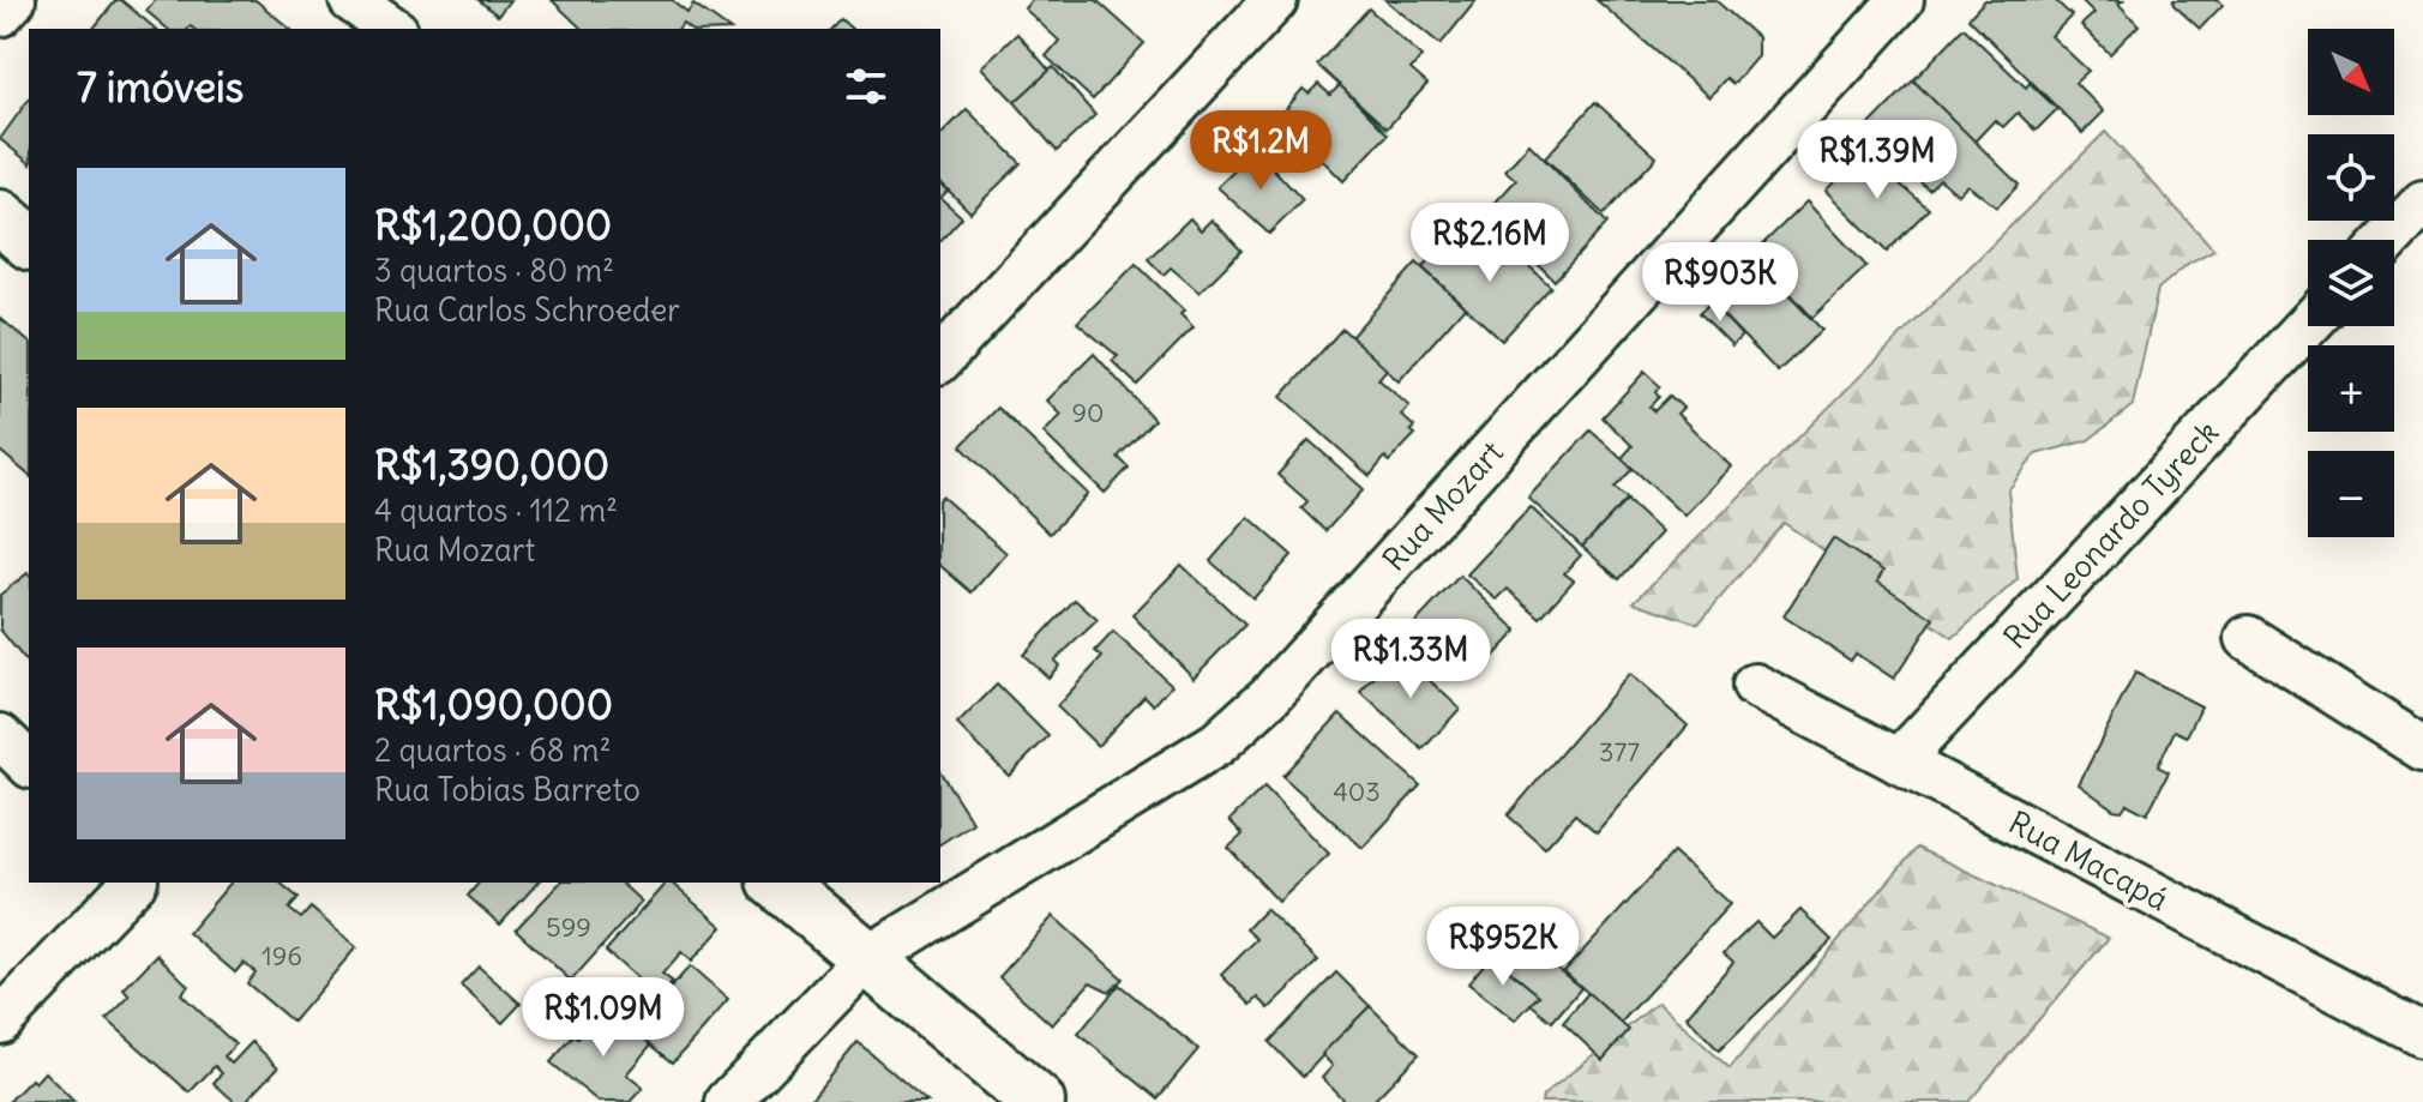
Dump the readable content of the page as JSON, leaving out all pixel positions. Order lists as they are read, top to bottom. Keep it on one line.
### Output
{"streets":{"street":["Rua Mozart","Rua Leonardo Tyreck","Rua Macapá"]},"crossings":[["Rua Leonardo Tyreck","Rua Macapá"]],"house_numbers":["90","377","403","599","196"],"north":"bottom right","page":{"map_buttons":["+","−"],"heading":"7 imóveis","price":["R$1.2M","R$1.39M","R$2.16M","R$903K","R$1.33M","R$952K","R$1.09M"],"list":[{"name":"R$1,200,000","note":"3 quartos · 80 m² · Rua Carlos Schroeder"},{"name":"R$1,390,000","note":"4 quartos · 112 m² · Rua Mozart"},{"name":"R$1,090,000","note":"2 quartos · 68 m² · Rua Tobias Barreto"}]}}
